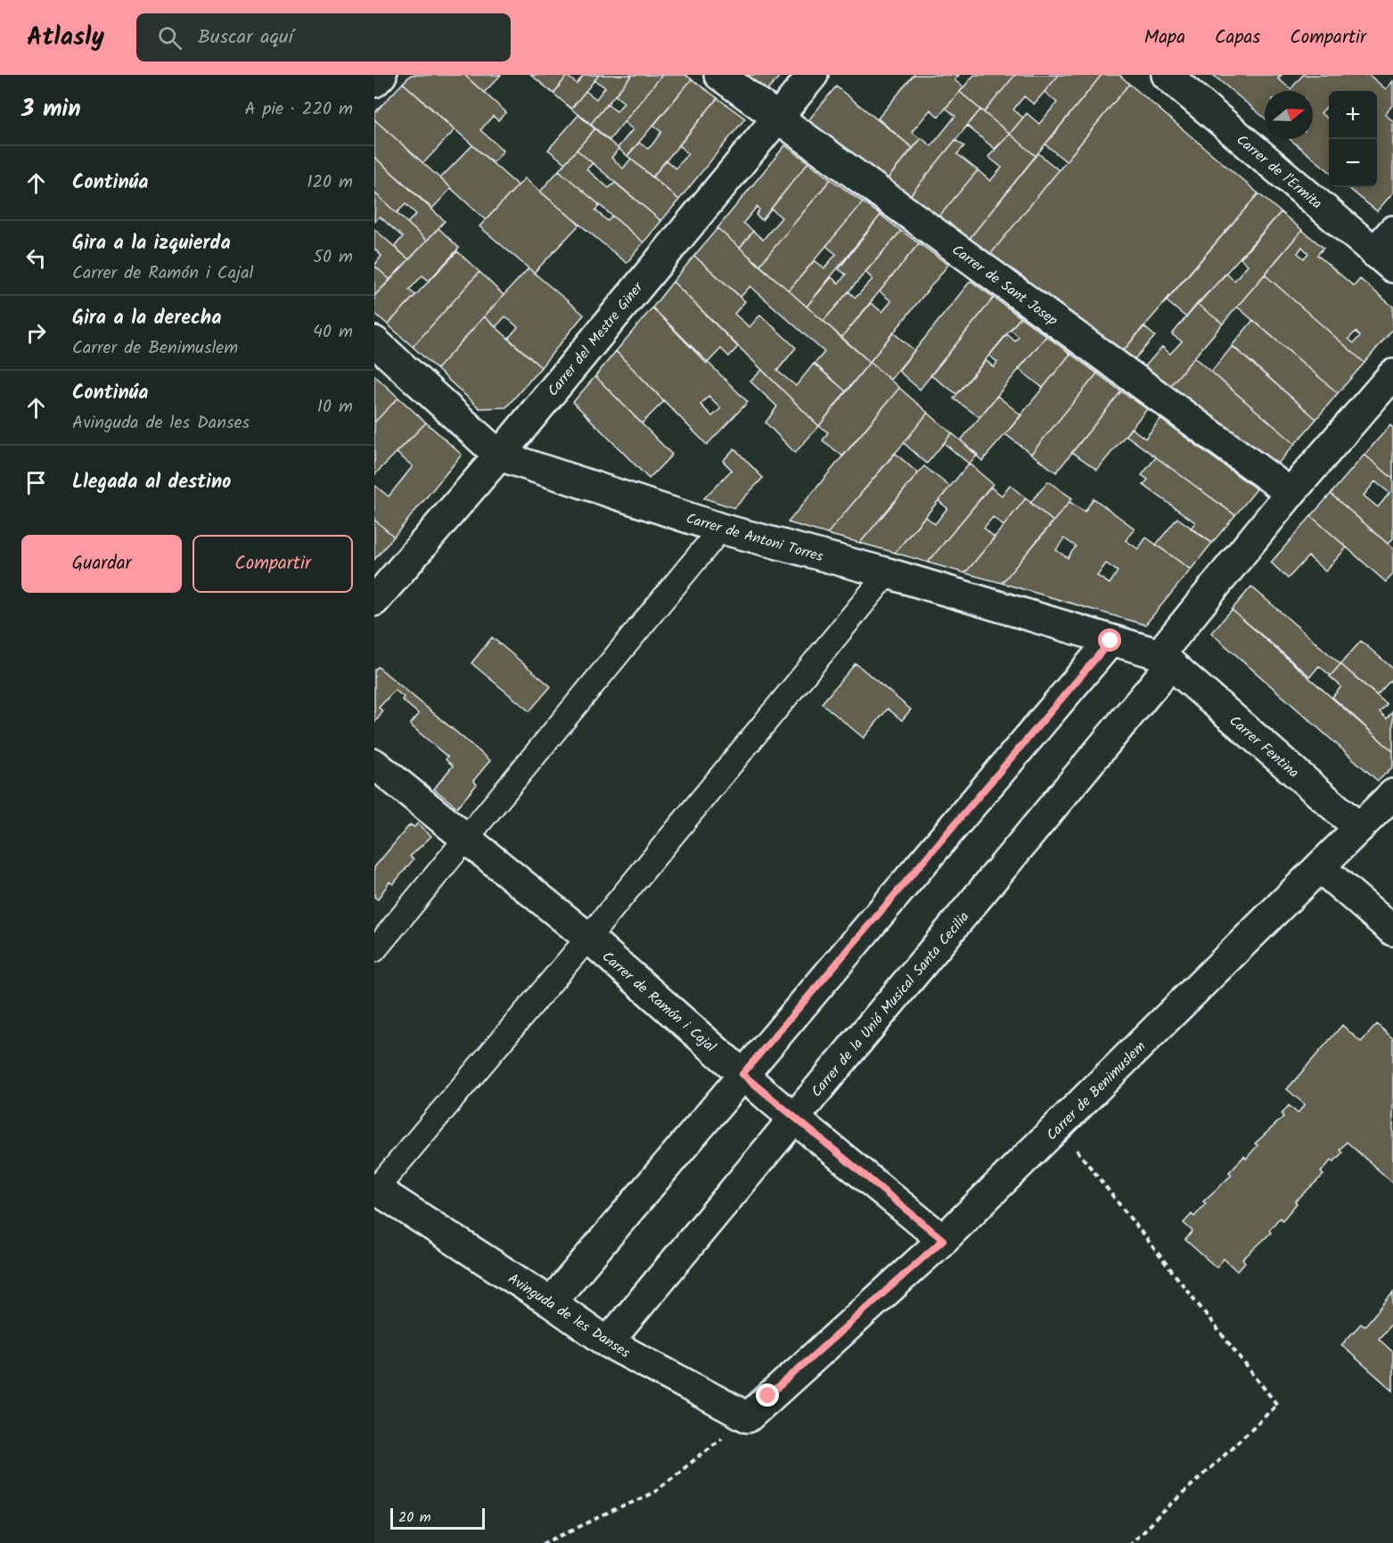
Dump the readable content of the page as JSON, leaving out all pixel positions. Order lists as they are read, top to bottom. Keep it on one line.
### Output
{"streets":{"street":["Carrer de l'Ermita","Carrer de Sant Josep","Carrer del Mestre Giner","Carrer de Antoni Torres","Carrer Fentina","Carrer de Ramón i Cajal","Carrer de la Unió Musical Santa Cecilia","Carrer de Benimuslem","Avinguda de les Danses"]},"crossings":[["Carrer de Sant Josep","Carrer del Mestre Giner"],["Carrer de Sant Josep","Carrer de la Unió Musical Santa Cecilia"],["Carrer del Mestre Giner","Carrer de Antoni Torres"],["Carrer de Antoni Torres","Carrer Fentina"],["Carrer de Antoni Torres","Carrer de la Unió Musical Santa Cecilia"],["Carrer Fentina","Carrer de la Unió Musical Santa Cecilia"],["Carrer Fentina","Carrer de Benimuslem"],["Carrer de Ramón i Cajal","Carrer de la Unió Musical Santa Cecilia"],["Carrer de Ramón i Cajal","Carrer de Benimuslem"],["Carrer de la Unió Musical Santa Cecilia","Avinguda de les Danses"],["Carrer de Benimuslem","Avinguda de les Danses"]],"scale_bar":"20 m","north":"right","page":{"header":"Atlasly","search":"Buscar aquí","nav":["Mapa","Capas","Compartir"],"heading":["3 min","A pie · 220 m"],"map_buttons":["+","−"],"list":[["Continúa","120 m"],["Gira a la izquierda","Carrer de Ramón i Cajal","50 m"],["Gira a la derecha","Carrer de Benimuslem","40 m"],["Continúa","Avinguda de les Danses","10 m"],"Llegada al destino"],"buttons":["Guardar","Compartir"],"scale":"20 m"}}
